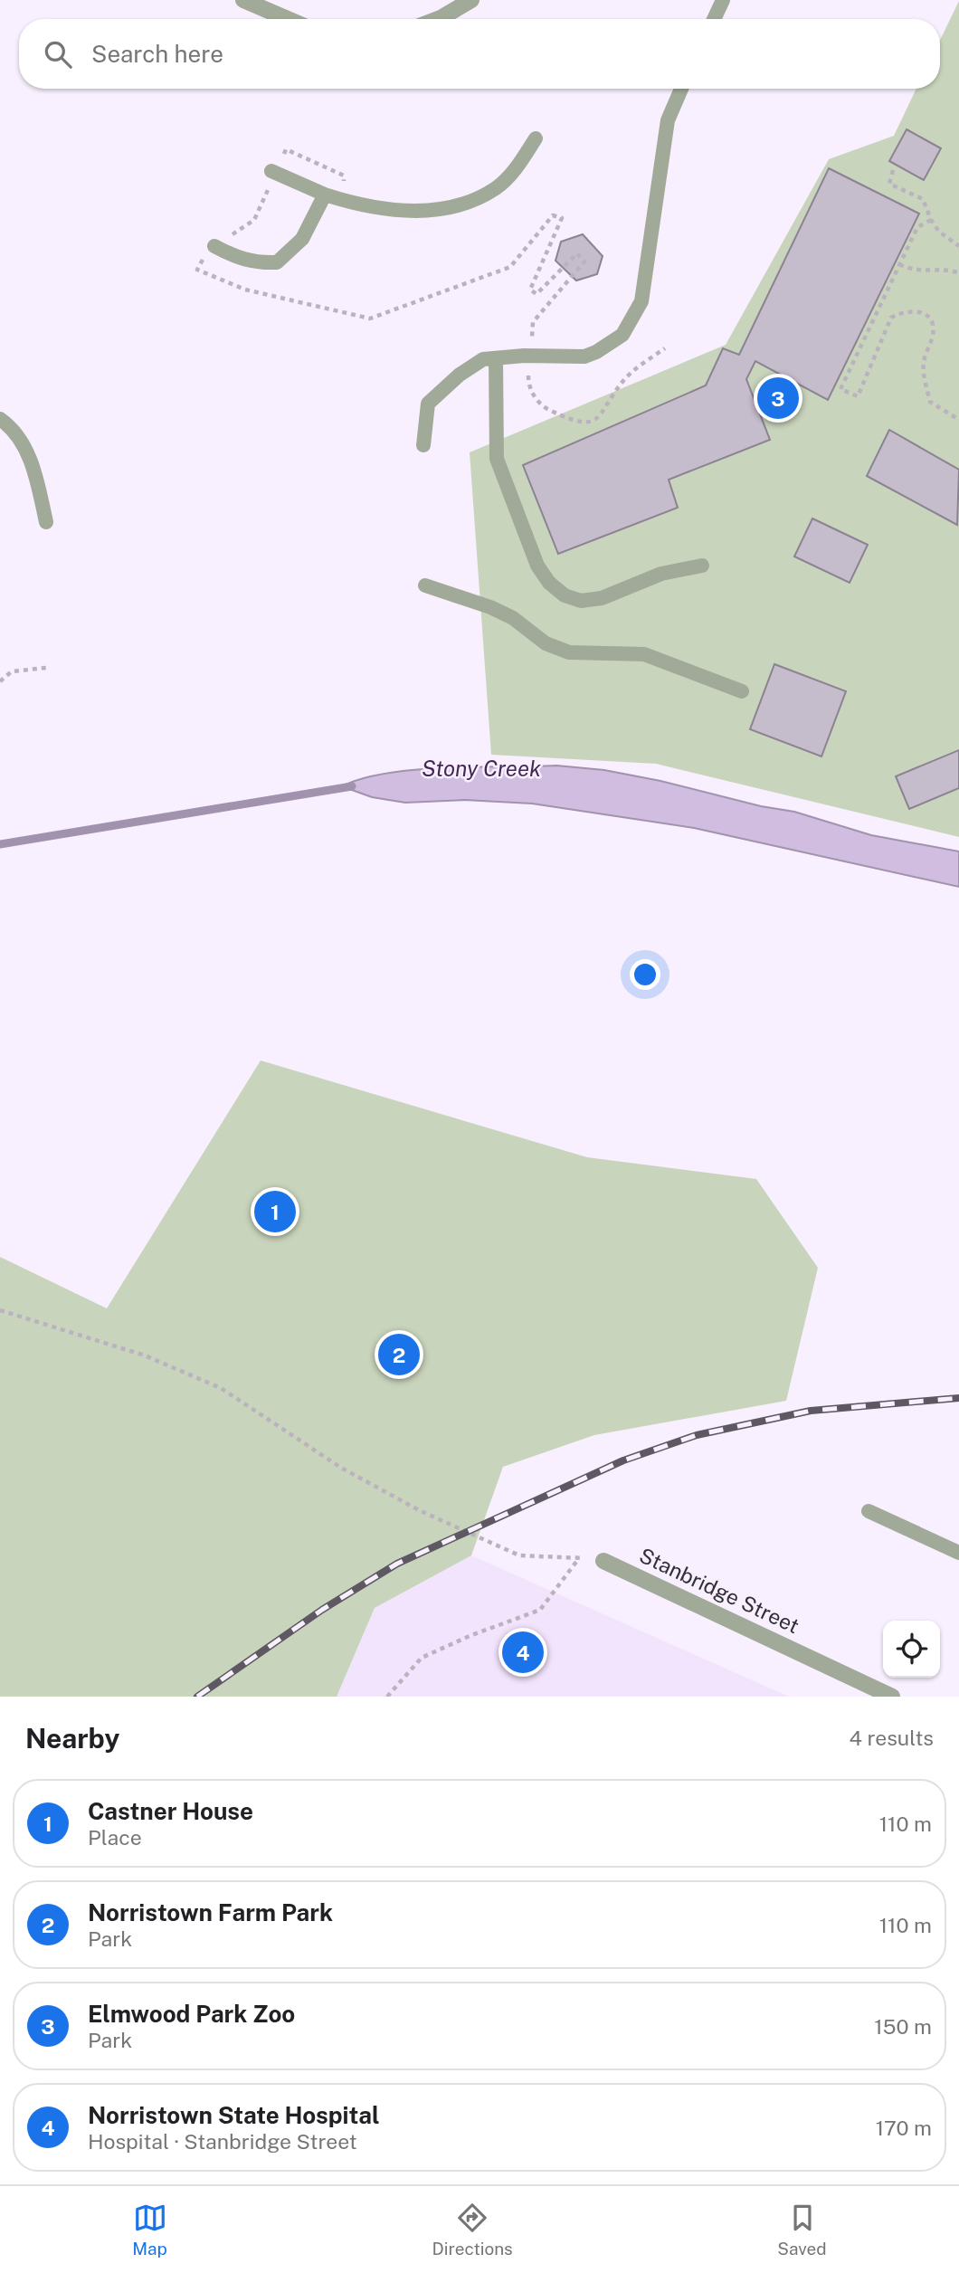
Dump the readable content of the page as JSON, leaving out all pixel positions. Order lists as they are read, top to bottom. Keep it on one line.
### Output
{"streets":{"street":["Stanbridge Street"]},"water":["Stony Creek"],"page":{"search":"Search here","pins":["3","1","2","4"],"heading":["Nearby","4 results"],"list":[{"mark":"1","name":"Castner House","note":"Place","value":"110 m"},{"mark":"2","name":"Norristown Farm Park","note":"Park","value":"110 m"},{"mark":"3","name":"Elmwood Park Zoo","note":"Park","value":"150 m"},{"mark":"4","name":"Norristown State Hospital","note":"Hospital · Stanbridge Street","value":"170 m"}],"nav":["Map","Directions","Saved"]}}
